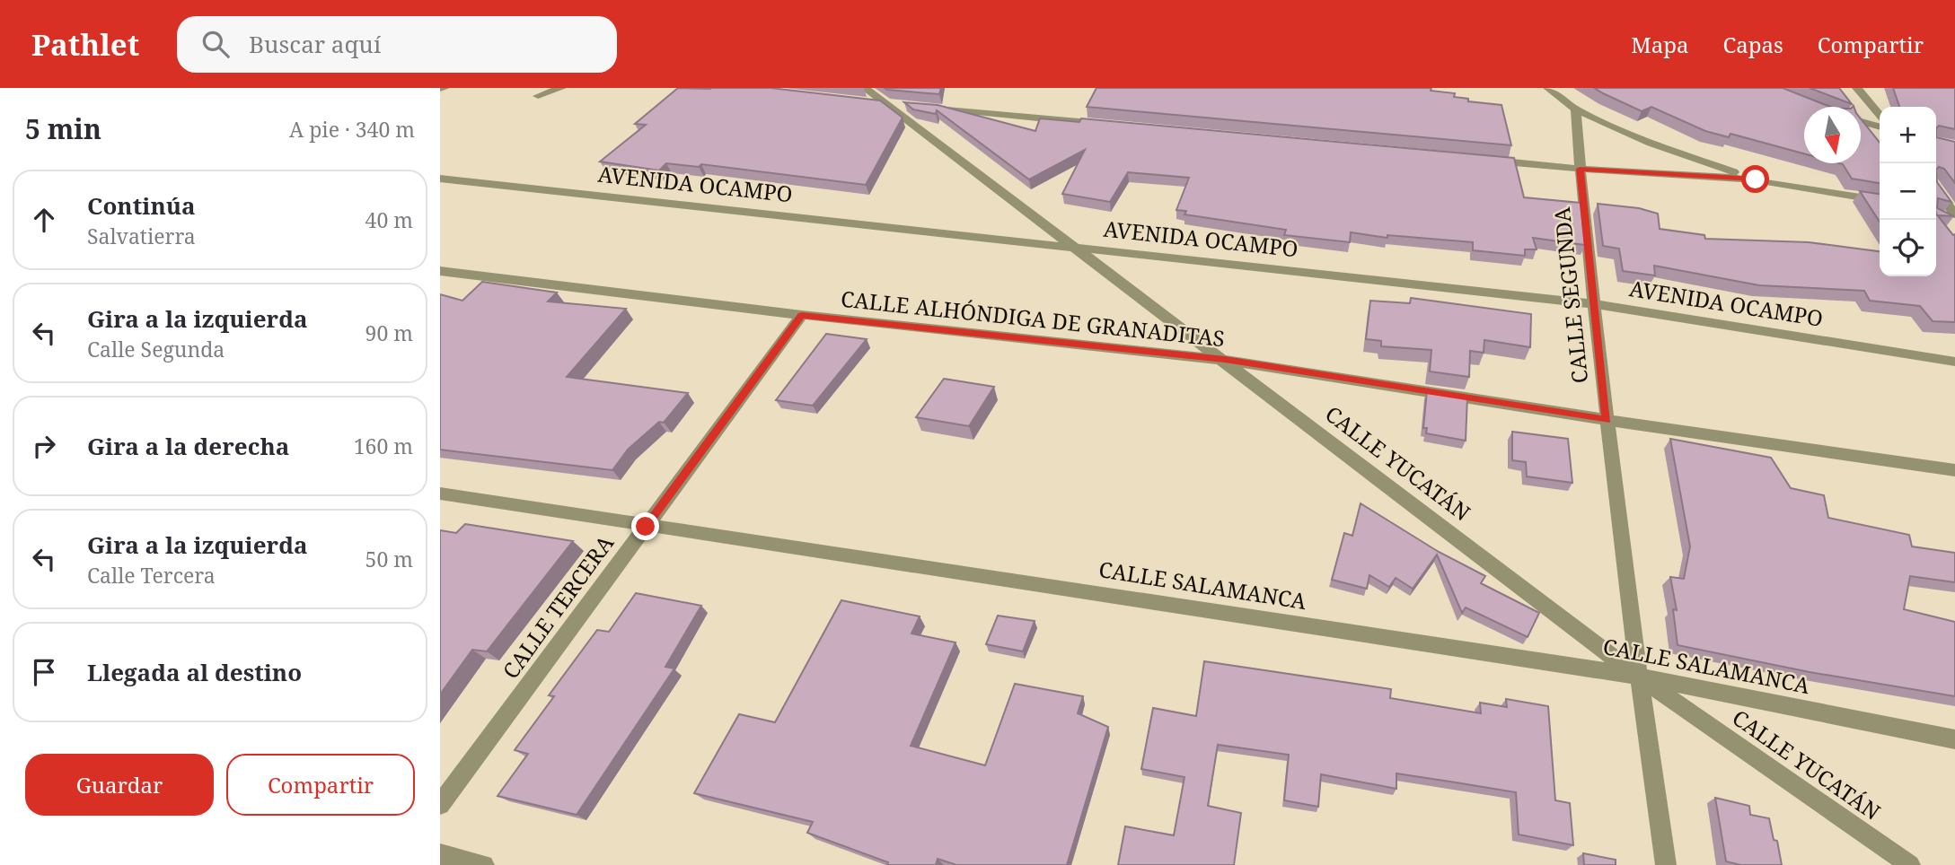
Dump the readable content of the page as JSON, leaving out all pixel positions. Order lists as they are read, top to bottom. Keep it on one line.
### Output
{"streets":{"street":["AVENIDA OCAMPO","CALLE SEGUNDA","CALLE ALHÓNDIGA DE GRANADITAS","CALLE YUCATÁN","CALLE SALAMANCA","CALLE TERCERA"]},"crossings":[["AVENIDA OCAMPO","CALLE SEGUNDA"],["AVENIDA OCAMPO","CALLE YUCATÁN"],["CALLE SEGUNDA","CALLE ALHÓNDIGA DE GRANADITAS"],["CALLE SEGUNDA","CALLE YUCATÁN"],["CALLE SEGUNDA","CALLE SALAMANCA"],["CALLE ALHÓNDIGA DE GRANADITAS","CALLE YUCATÁN"],["CALLE ALHÓNDIGA DE GRANADITAS","CALLE TERCERA"],["CALLE YUCATÁN","CALLE SALAMANCA"],["CALLE SALAMANCA","CALLE TERCERA"]],"north":"bottom","page":{"header":"Pathlet","search":"Buscar aquí","nav":["Mapa","Capas","Compartir"],"heading":["5 min","A pie · 340 m"],"map_buttons":["+","−"],"list":[["Continúa","Salvatierra","40 m"],["Gira a la izquierda","Calle Segunda","90 m"],["Gira a la derecha","160 m"],["Gira a la izquierda","Calle Tercera","50 m"],"Llegada al destino"],"buttons":["Guardar","Compartir"]}}
